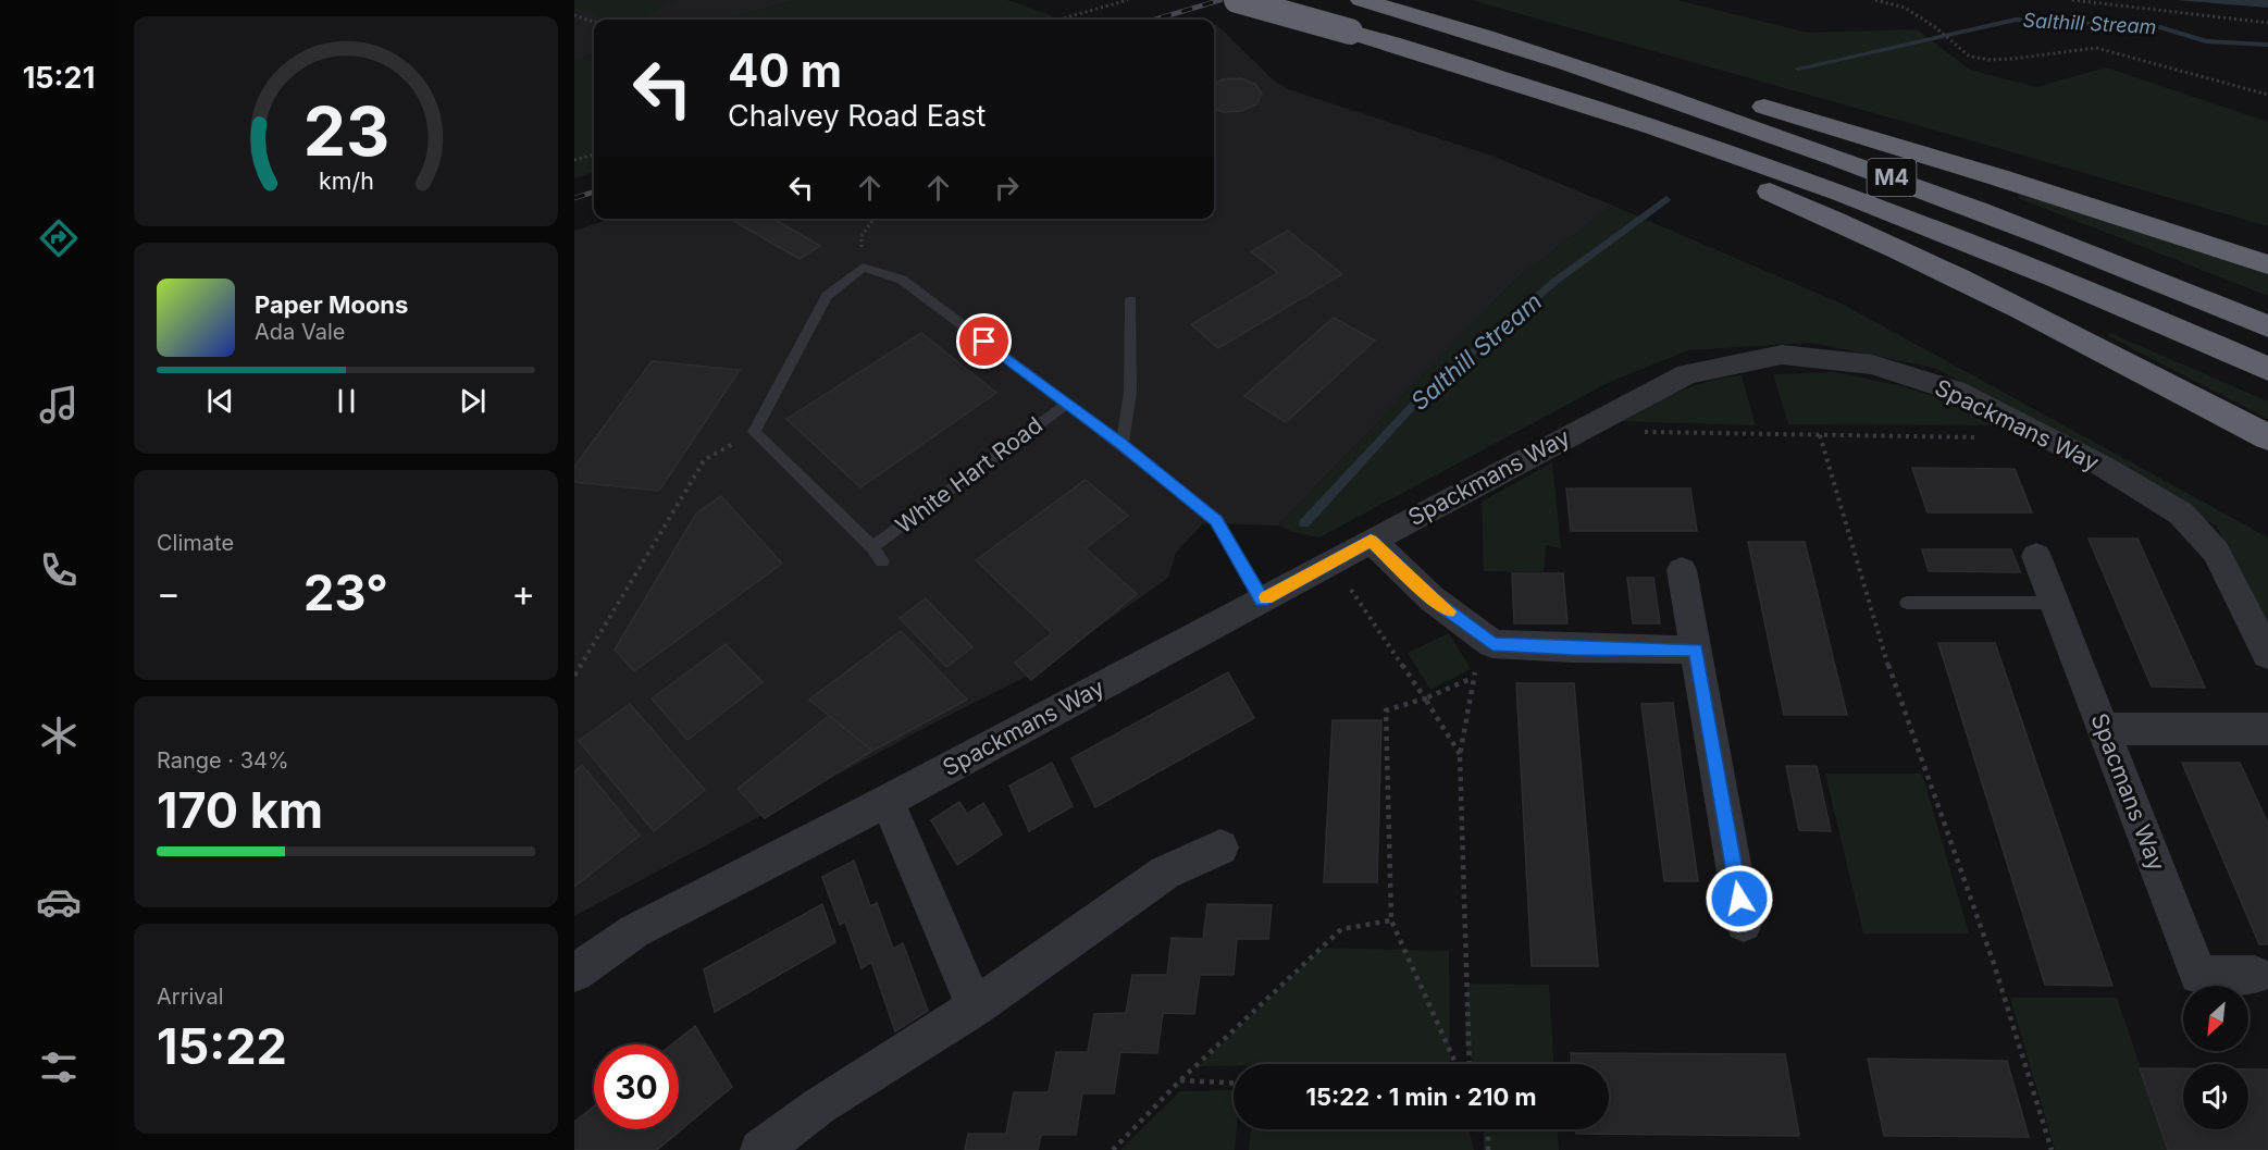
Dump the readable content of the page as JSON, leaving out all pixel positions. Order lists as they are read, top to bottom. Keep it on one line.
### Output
{"streets":{"highway":["M4"],"street":["Spackmans Way","Spacmans Way"],"lane":["White Hart Road"]},"crossings":[["Spackmans Way","White Hart Road"]],"water":["Salthill Stream"],"north":"bottom left","page":{"tabs":"15:21","turn":["40 m","Chalvey Road East"],"song":["Paper Moons","Ada Vale"],"tile":["Climate",["Range · 34%","170 km"],["Arrival","15:22"]],"heat":["−","23°","+"],"limit":"30","trip":"15:22 · 1 min · 210 m","gauge":["23","km/h"]}}
